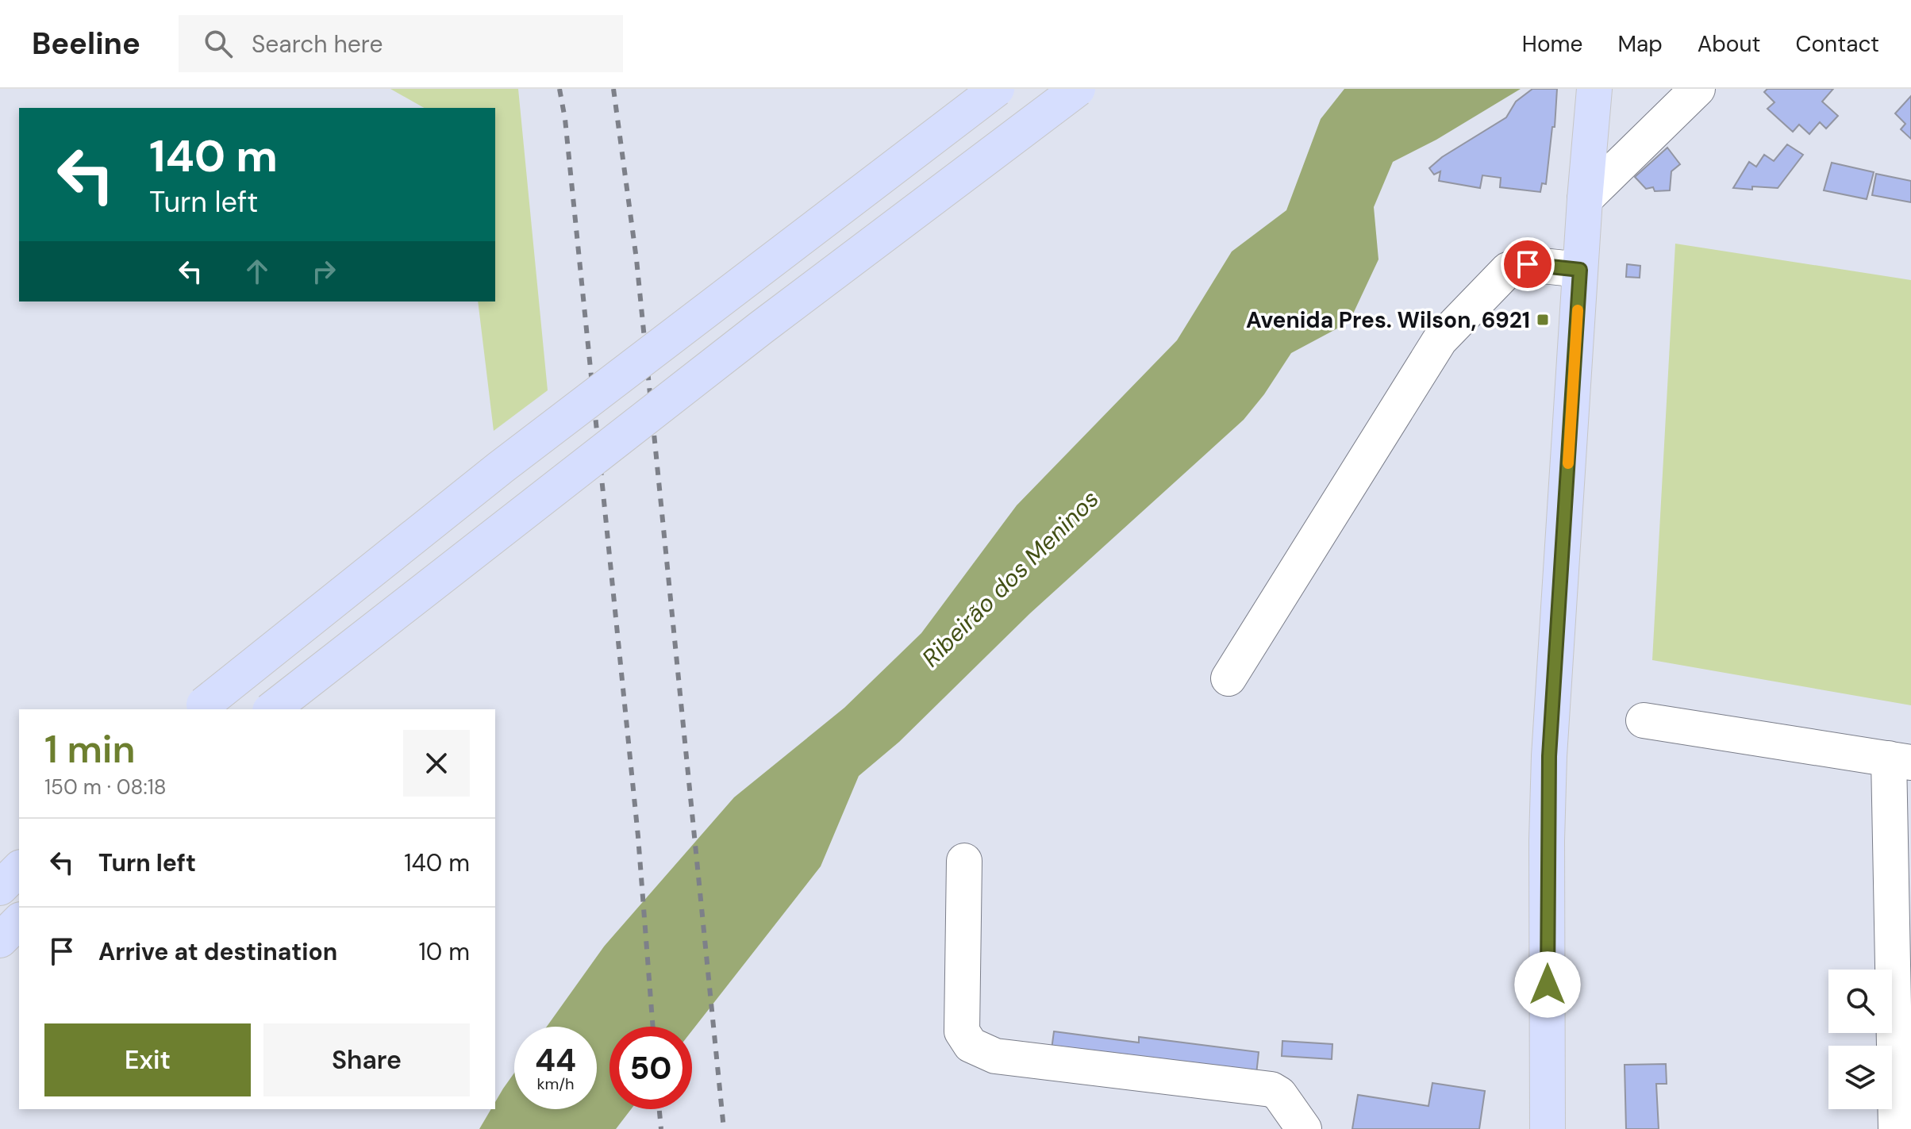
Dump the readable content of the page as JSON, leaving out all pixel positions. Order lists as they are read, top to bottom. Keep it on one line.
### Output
{"water":["Ribeirão dos Meninos"],"places":{"transit":["Avenida Pres. Wilson, 6921"]},"page":{"header":"Beeline","search":"Search here","nav":["Home","Map","About","Contact"],"turn":["140 m","Turn left"],"heading":["1 min","150 m · 08:18"],"list":[{"name":"Turn left","value":"140 m"},{"name":"Arrive at destination","value":"10 m"}],"buttons":["Exit","Share"],"speed":"44 km/h","limit":"50"}}
